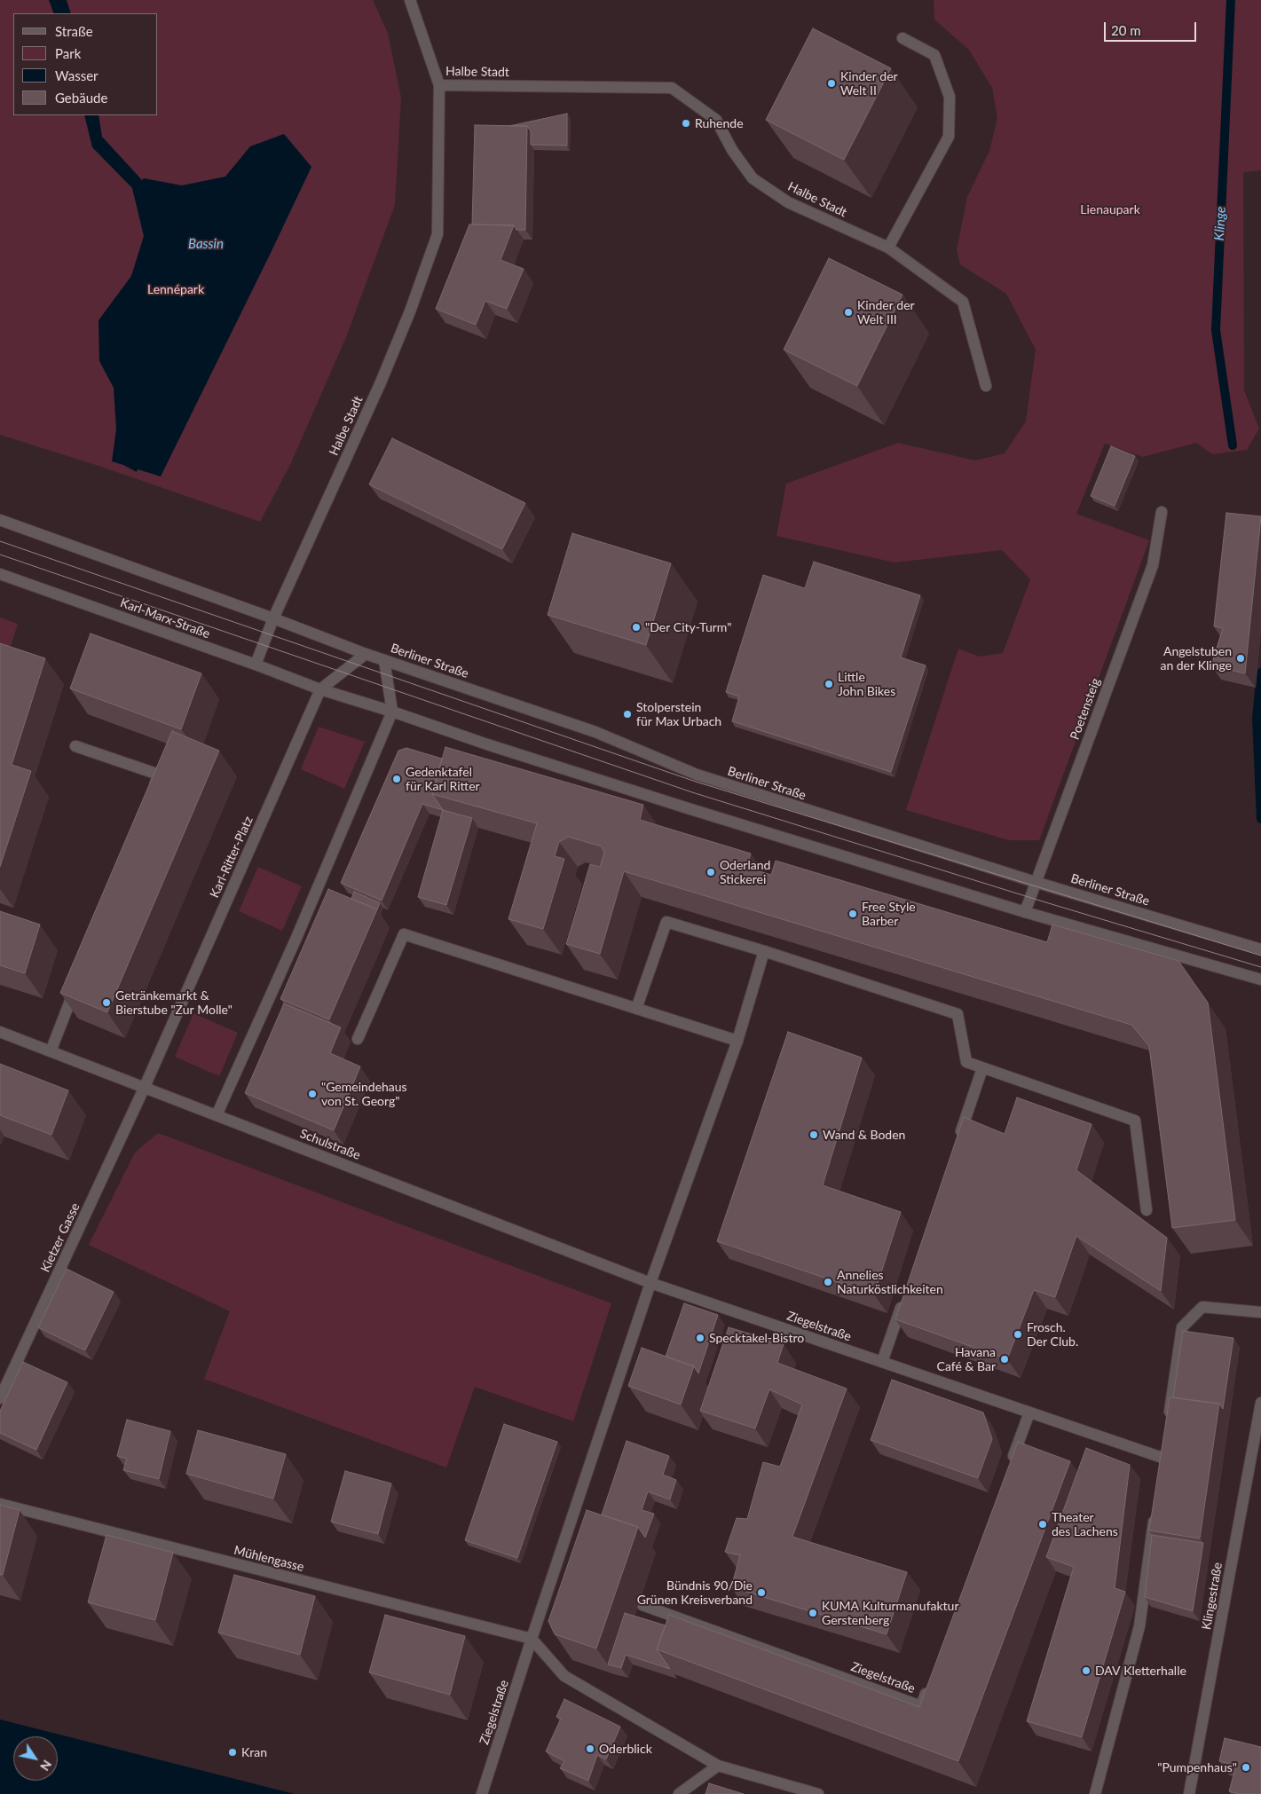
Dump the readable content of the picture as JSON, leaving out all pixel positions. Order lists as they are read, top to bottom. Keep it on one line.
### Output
{"streets":{"street":["Halbe Stadt","Karl-Marx-Straße","Berliner Straße","Poetensteig","Karl-Ritter-Platz","Schulstraße","Kietzer Gasse","Ziegelstraße","Mühlengasse","Klingestraße"]},"crossings":[["Halbe Stadt","Karl-Marx-Straße"],["Halbe Stadt","Berliner Straße"],["Karl-Marx-Straße","Karl-Ritter-Platz"],["Berliner Straße","Poetensteig"],["Berliner Straße","Karl-Ritter-Platz"],["Karl-Ritter-Platz","Schulstraße"],["Karl-Ritter-Platz","Kietzer Gasse"],["Schulstraße","Kietzer Gasse"],["Schulstraße","Ziegelstraße"],["Ziegelstraße","Mühlengasse"]],"water":["Klinge","Bassin"],"parks":["Lienaupark","Lennépark"],"places":["Kinder der Welt II","Ruhende","Kinder der Welt III","\"Der City-Turm\"","Angelstuben an der Klinge","Little John Bikes","Stolperstein für Max Urbach","Gedenktafel für Karl Ritter","Oderland Stickerei","Free Style Barber","Getränkemarkt & Bierstube \"Zur Molle\"","\"Gemeindehaus von St. Georg\"","Wand & Boden","Annelies Naturköstlichkeiten","Frosch. Der Club.","Specktakel-Bistro","Havana Café & Bar","Theater des Lachens","Bündnis 90/Die Grünen Kreisverband","KUMA Kulturmanufaktur Gerstenberg","DAV Kletterhalle","Oderblick","Kran","\"Pumpenhaus\""],"legend":["Straße","Park","Wasser","Gebäude"],"scale_bar":"20 m","north":"bottom right"}
